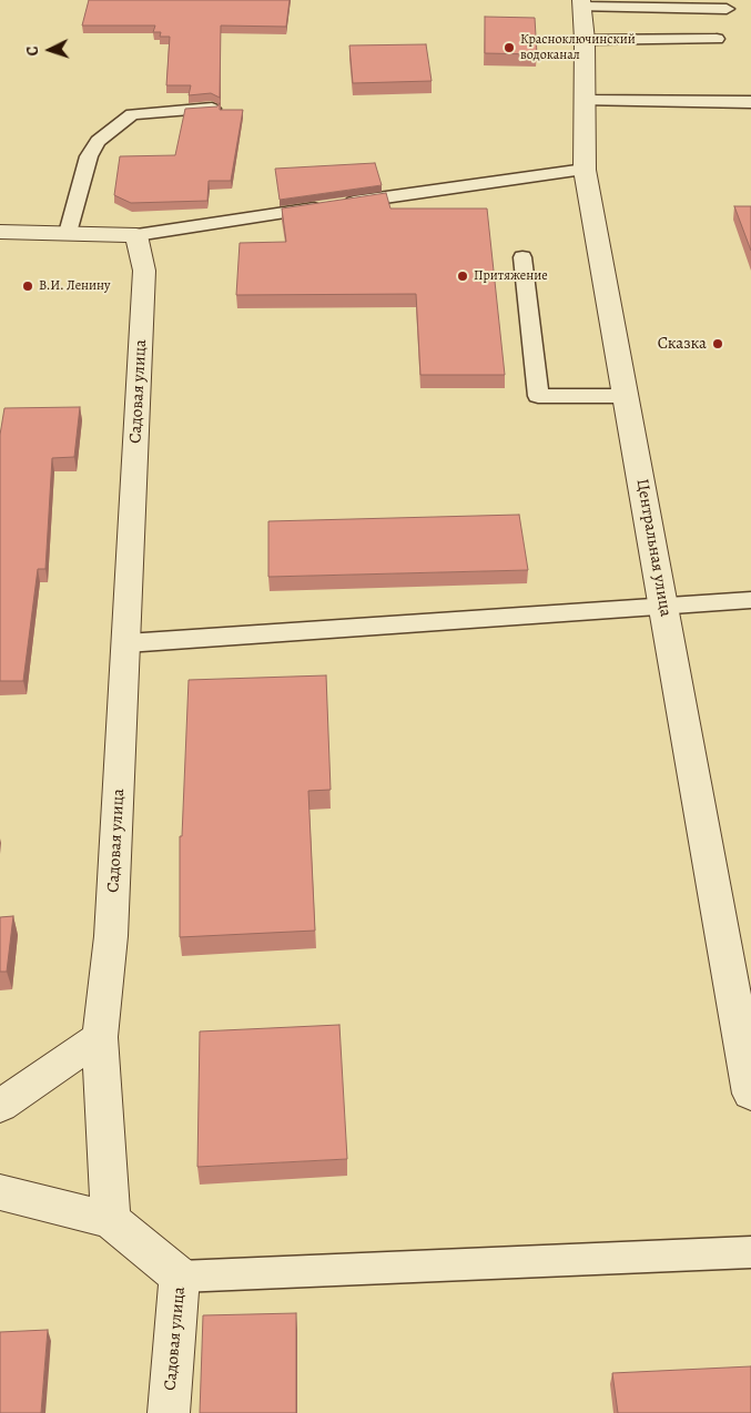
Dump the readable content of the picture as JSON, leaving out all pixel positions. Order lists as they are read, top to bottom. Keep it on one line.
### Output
{"streets":{"street":["Садовая улица","Центральная улица"]},"places":["Красноключинский водоканал","Притяжение","В.И. Ленину","Сказка"],"north":"left"}
